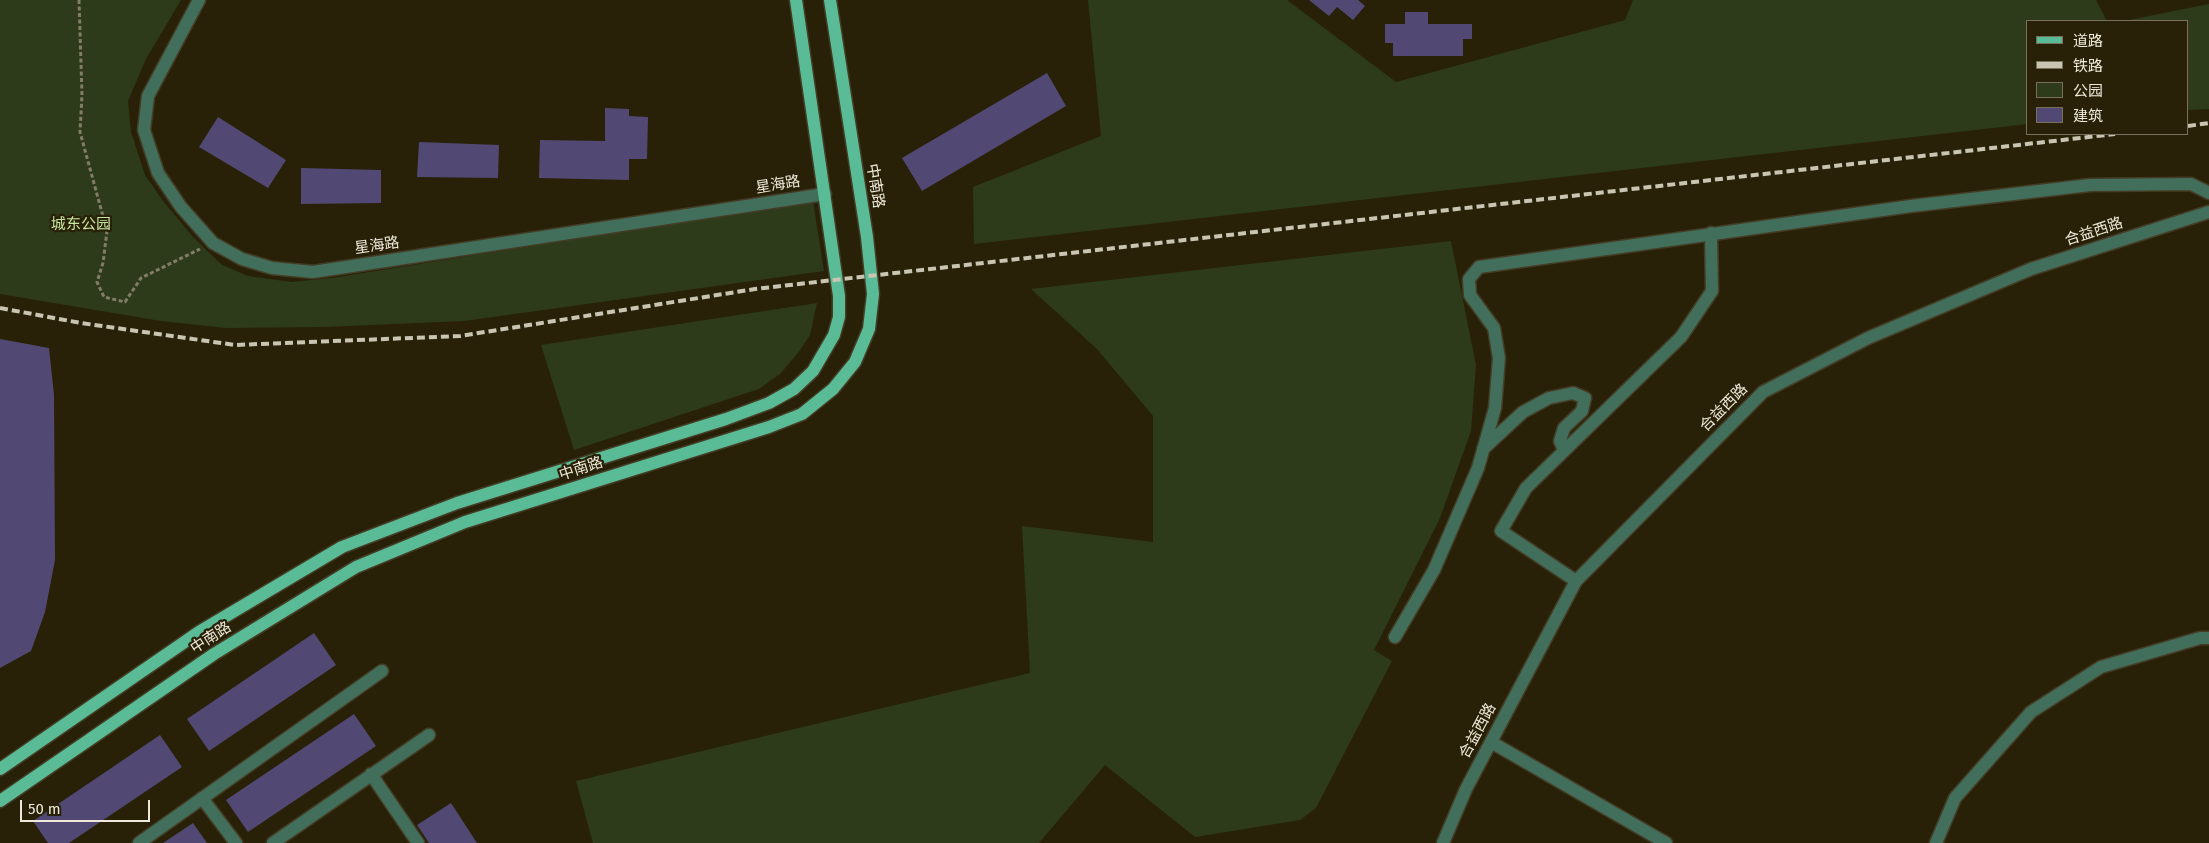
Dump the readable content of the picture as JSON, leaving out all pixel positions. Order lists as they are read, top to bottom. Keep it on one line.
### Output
{"streets":{"main road":["中南路"],"street":["星海路","合益西路"]},"crossings":[["星海路","中南路"]],"parks":["城东公园"],"legend":["道路","铁路","公园","建筑"],"scale_bar":"50 m"}
